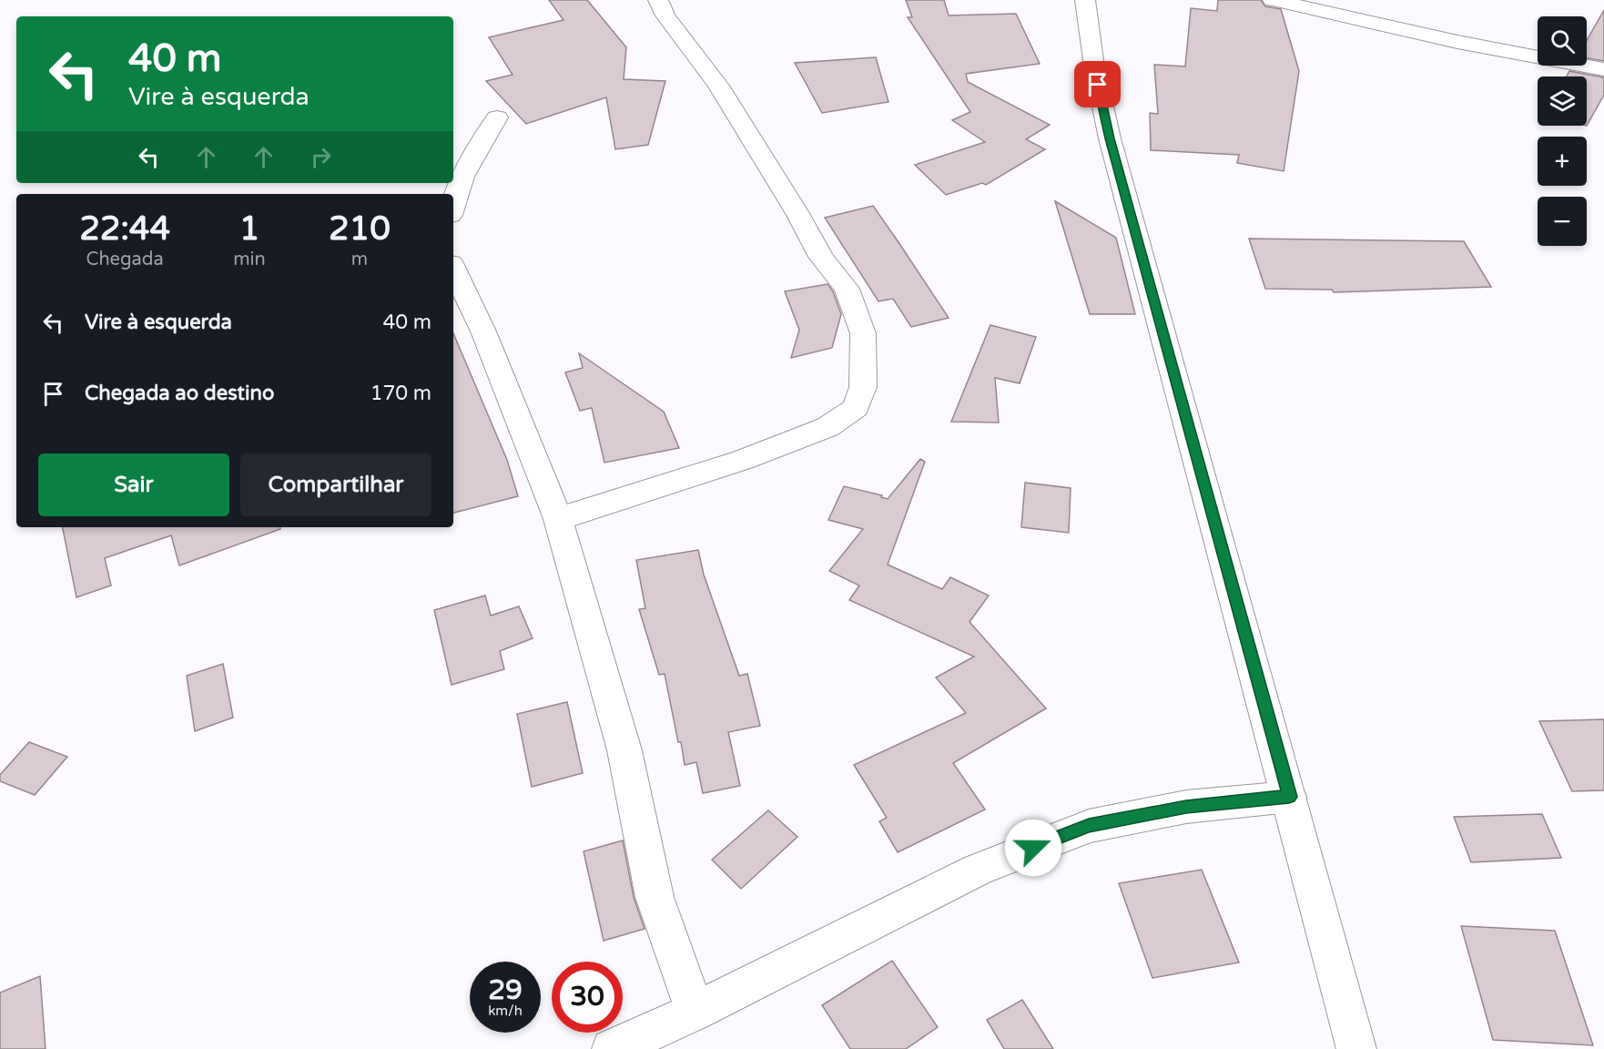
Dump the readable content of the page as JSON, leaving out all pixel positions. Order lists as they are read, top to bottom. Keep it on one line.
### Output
{"page":{"map_buttons":["+","−"],"turn":["40 m","Vire à esquerda"],"eta":["22:44","Chegada","1","min","210","m"],"list":[{"name":"Vire à esquerda","value":"40 m"},{"name":"Chegada ao destino","value":"170 m"}],"buttons":["Sair","Compartilhar"],"speed":"29 km/h","limit":"30"}}
